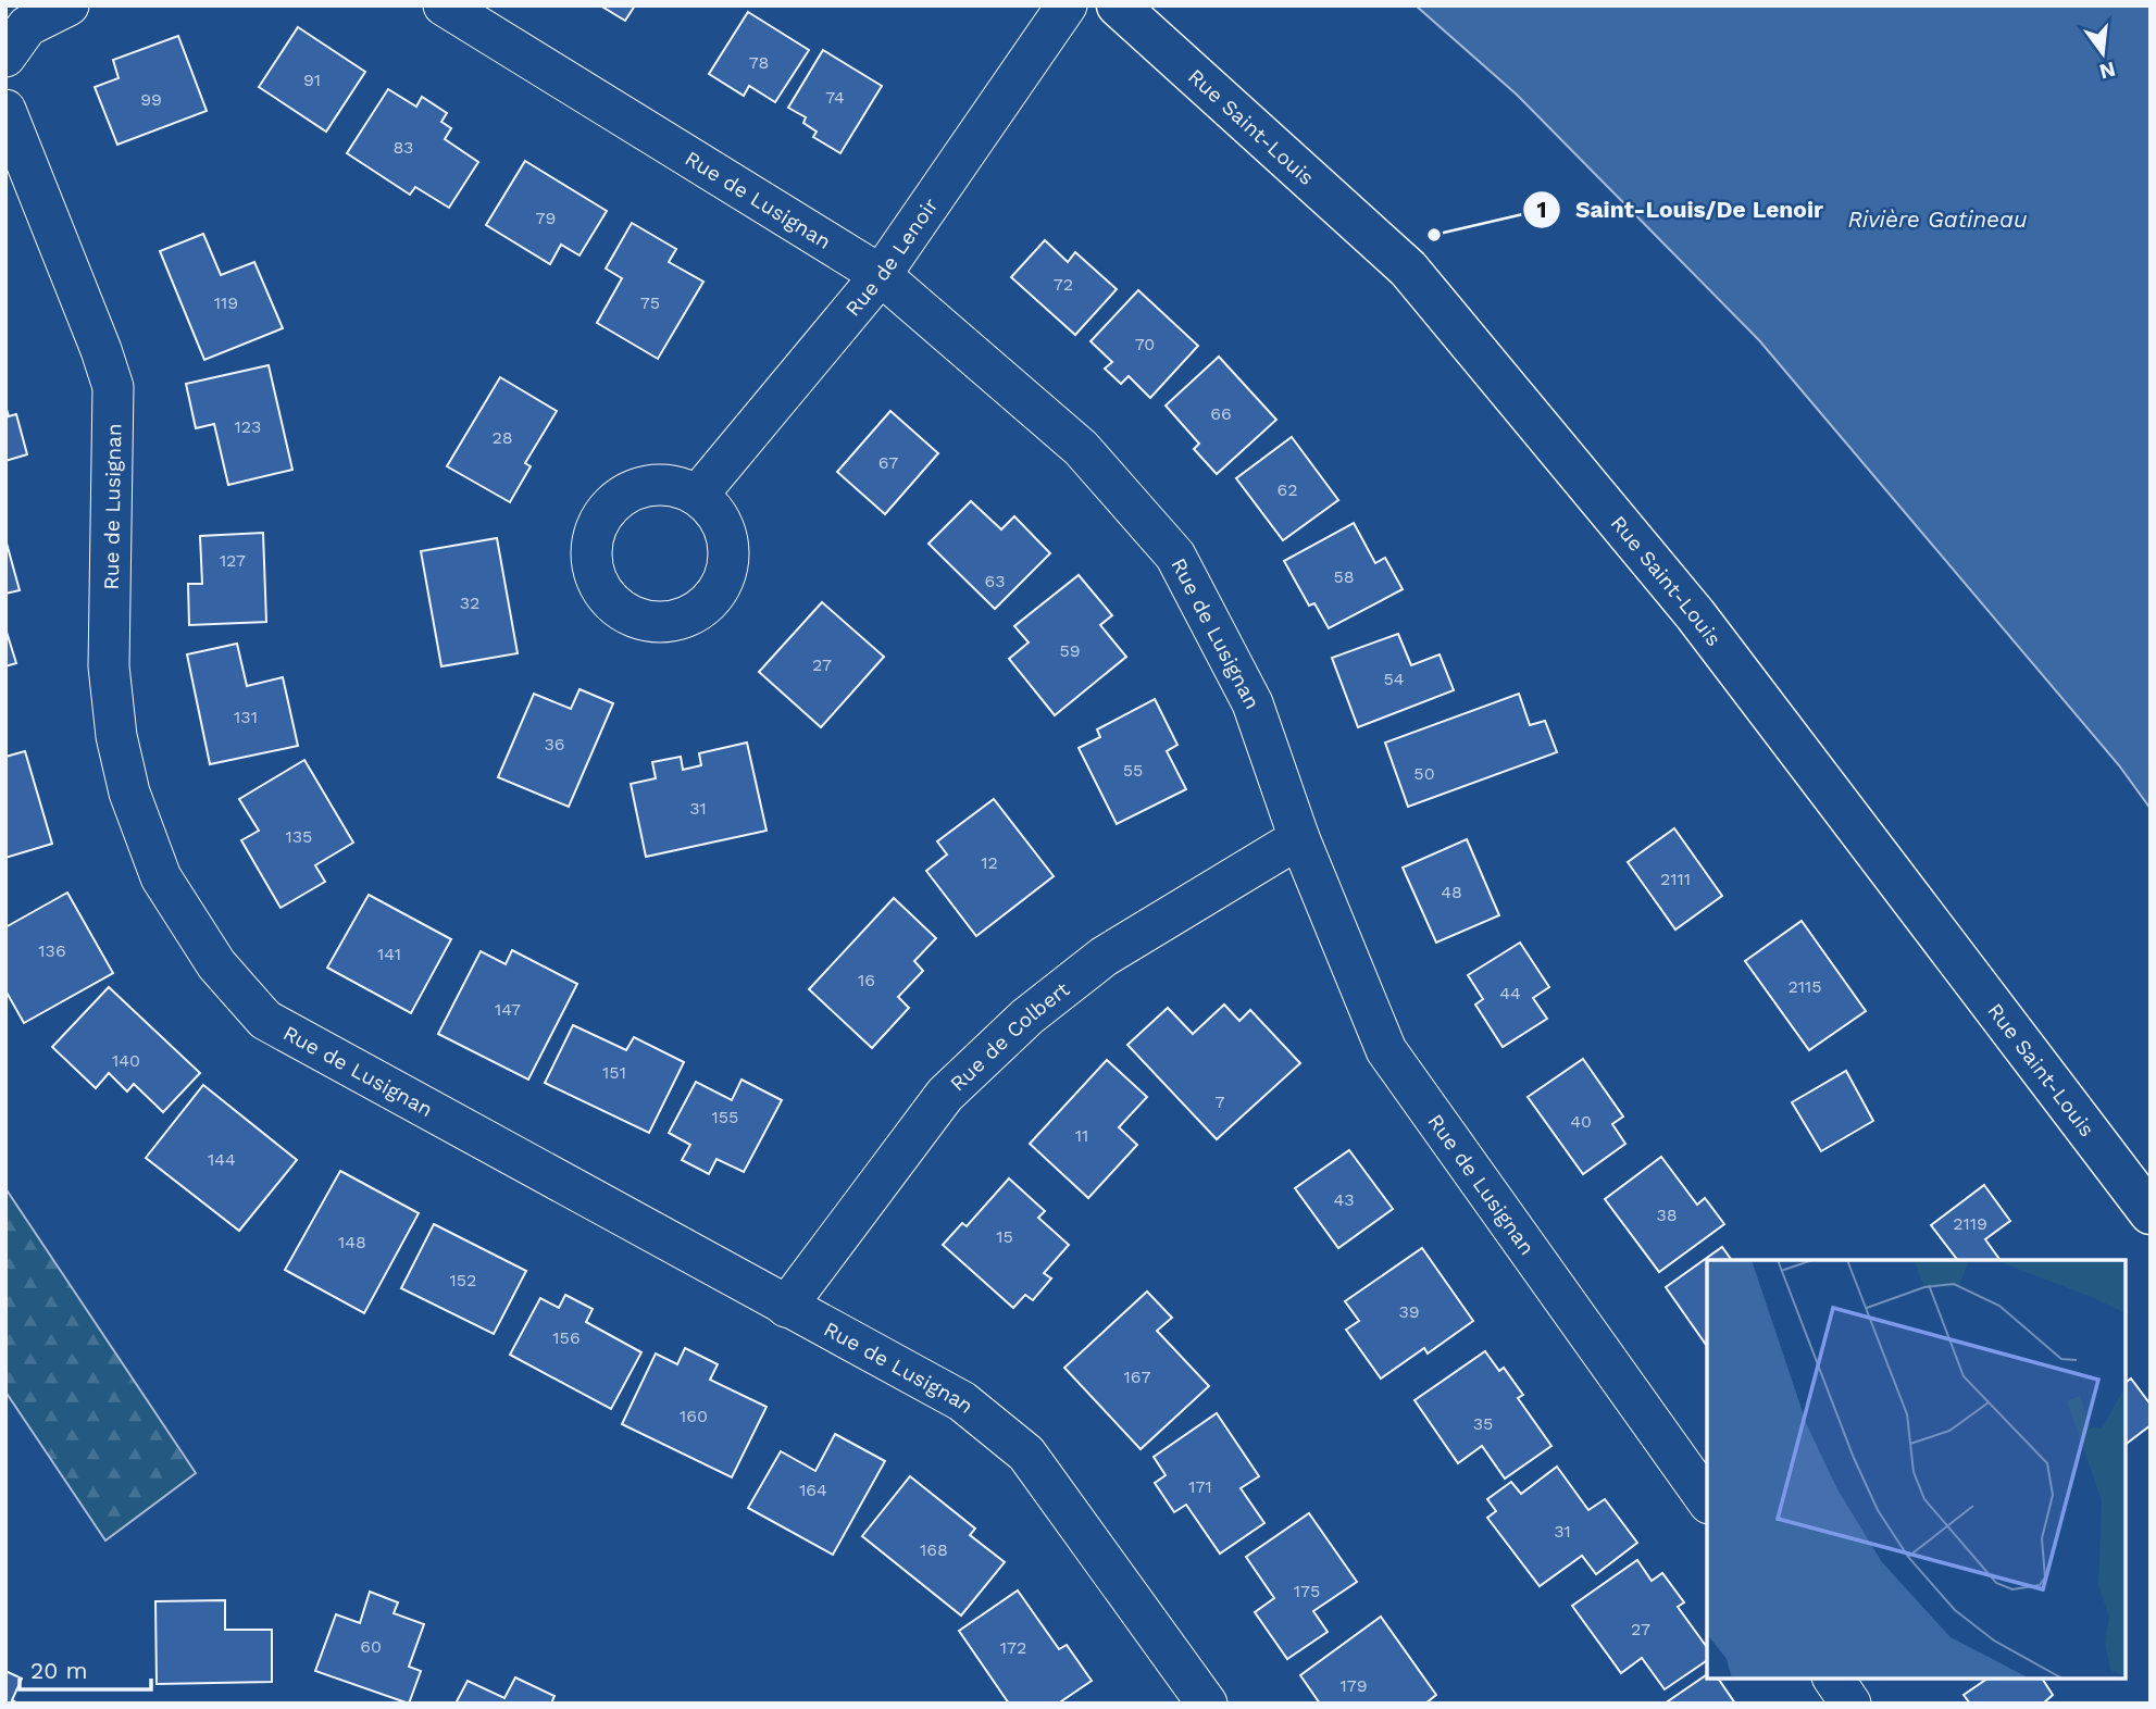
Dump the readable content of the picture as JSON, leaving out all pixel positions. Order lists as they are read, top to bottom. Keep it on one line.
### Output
{"streets":{"main road":["Rue Saint-Louis"],"street":["Rue de Lusignan","Rue de Lenoir","Rue de Colbert"]},"crossings":[["Rue de Lusignan","Rue de Lenoir"],["Rue de Lusignan","Rue de Colbert"]],"water":["Rivière Gatineau"],"places":["Saint-Louis/De Lenoir"],"house_numbers":["78","91","74","99","83","79","72","119","75","70","66","123","28","67","62","127","58","63","32","59","27","54","131","36","55","50","31","135","12","2111","48","136","141","16","2115","44","147","140","151","7","155","40","11","144","43","38","2119","15","148","152","39","156","167","160","35","171","164","31","168","175","27","60","172","179"],"scale_bar":"20 m","north":"bottom"}
